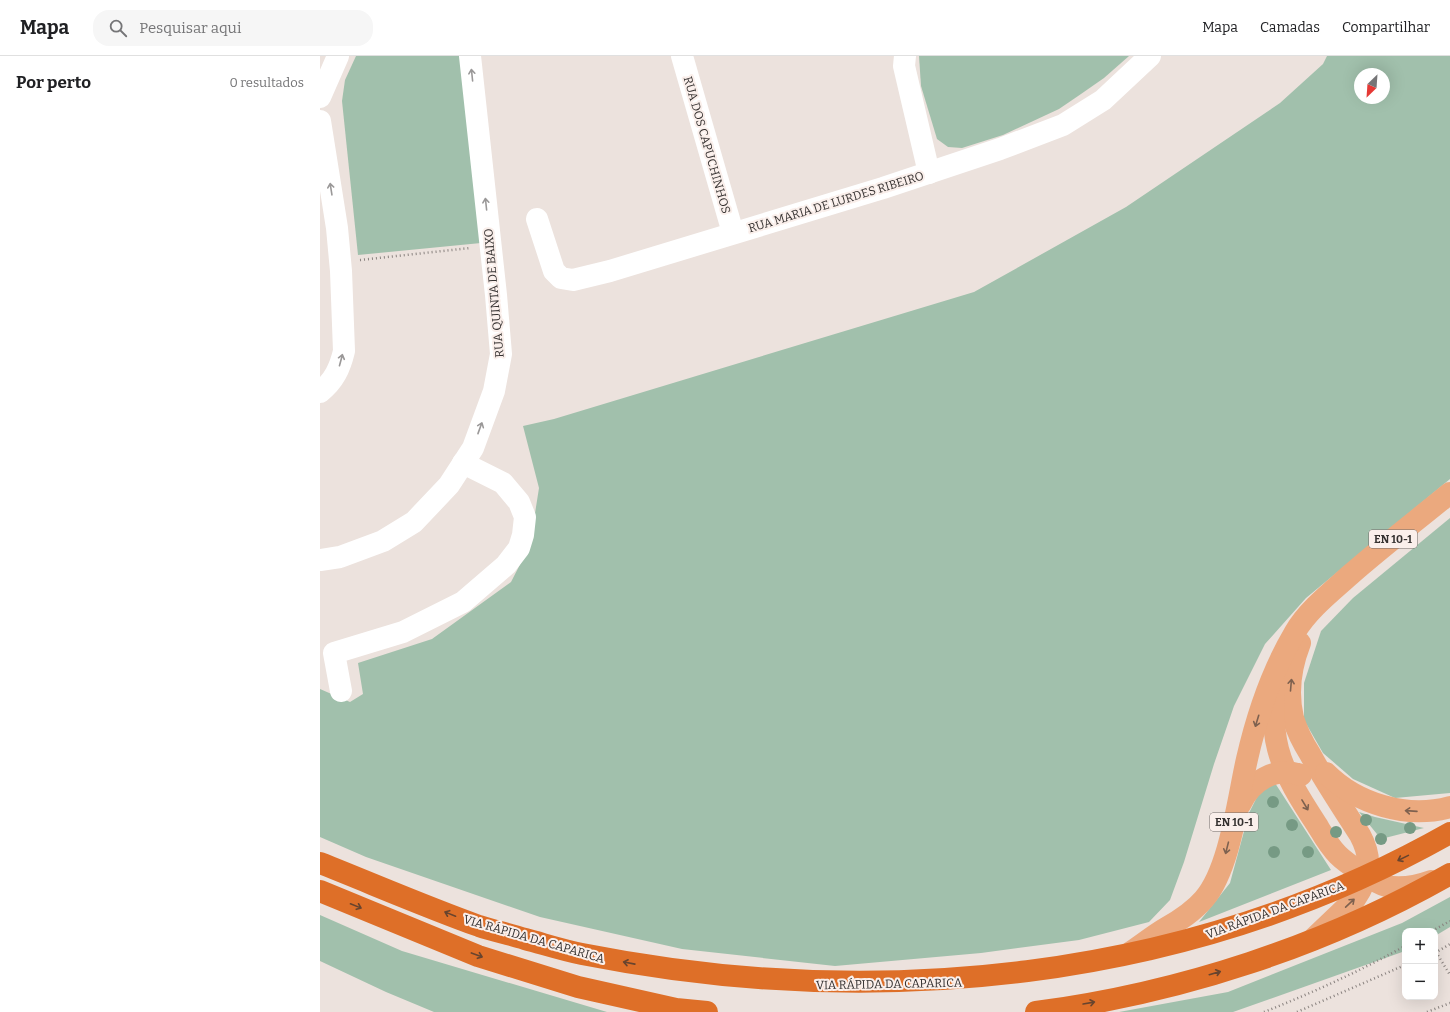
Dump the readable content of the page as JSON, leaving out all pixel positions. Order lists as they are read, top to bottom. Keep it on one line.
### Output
{"streets":{"highway":["VIA RÁPIDA DA CAPARICA"],"main road":["EN 10-1"],"street":["RUA DOS CAPUCHINHOS","RUA MARIA DE LURDES RIBEIRO","RUA QUINTA DE BAIXO"]},"crossings":[["RUA DOS CAPUCHINHOS","RUA MARIA DE LURDES RIBEIRO"],["EN 10-1","VIA RÁPIDA DA CAPARICA"]],"north":"bottom left","page":{"header":"Mapa","search":"Pesquisar aqui","nav":["Mapa","Camadas","Compartilhar"],"heading":["Por perto","0 resultados"],"map_buttons":["+","−"]}}
